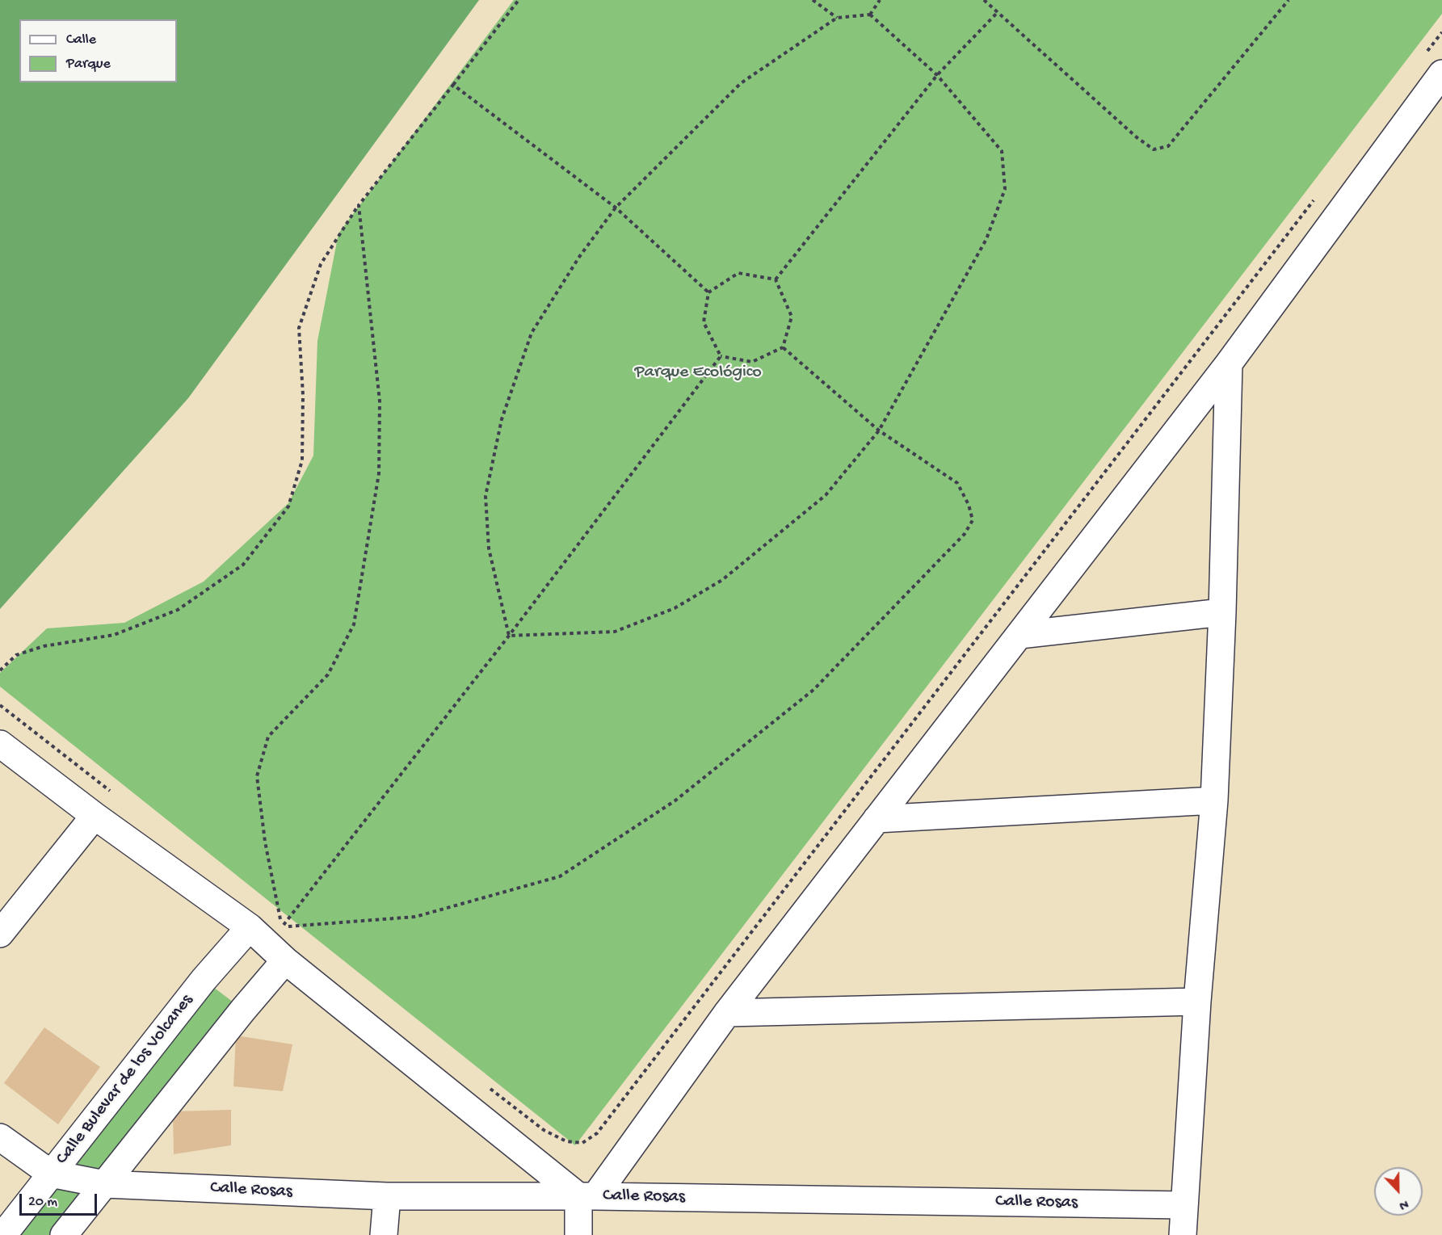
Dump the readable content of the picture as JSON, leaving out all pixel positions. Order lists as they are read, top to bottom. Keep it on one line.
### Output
{"streets":{"street":["Calle Bulevar de los Volcanes","Calle Rosas"]},"crossings":[["Calle Bulevar de los Volcanes","Calle Rosas"]],"parks":["Parque Ecológico"],"legend":["Calle","Parque"],"scale_bar":"20 m","north":"bottom"}
